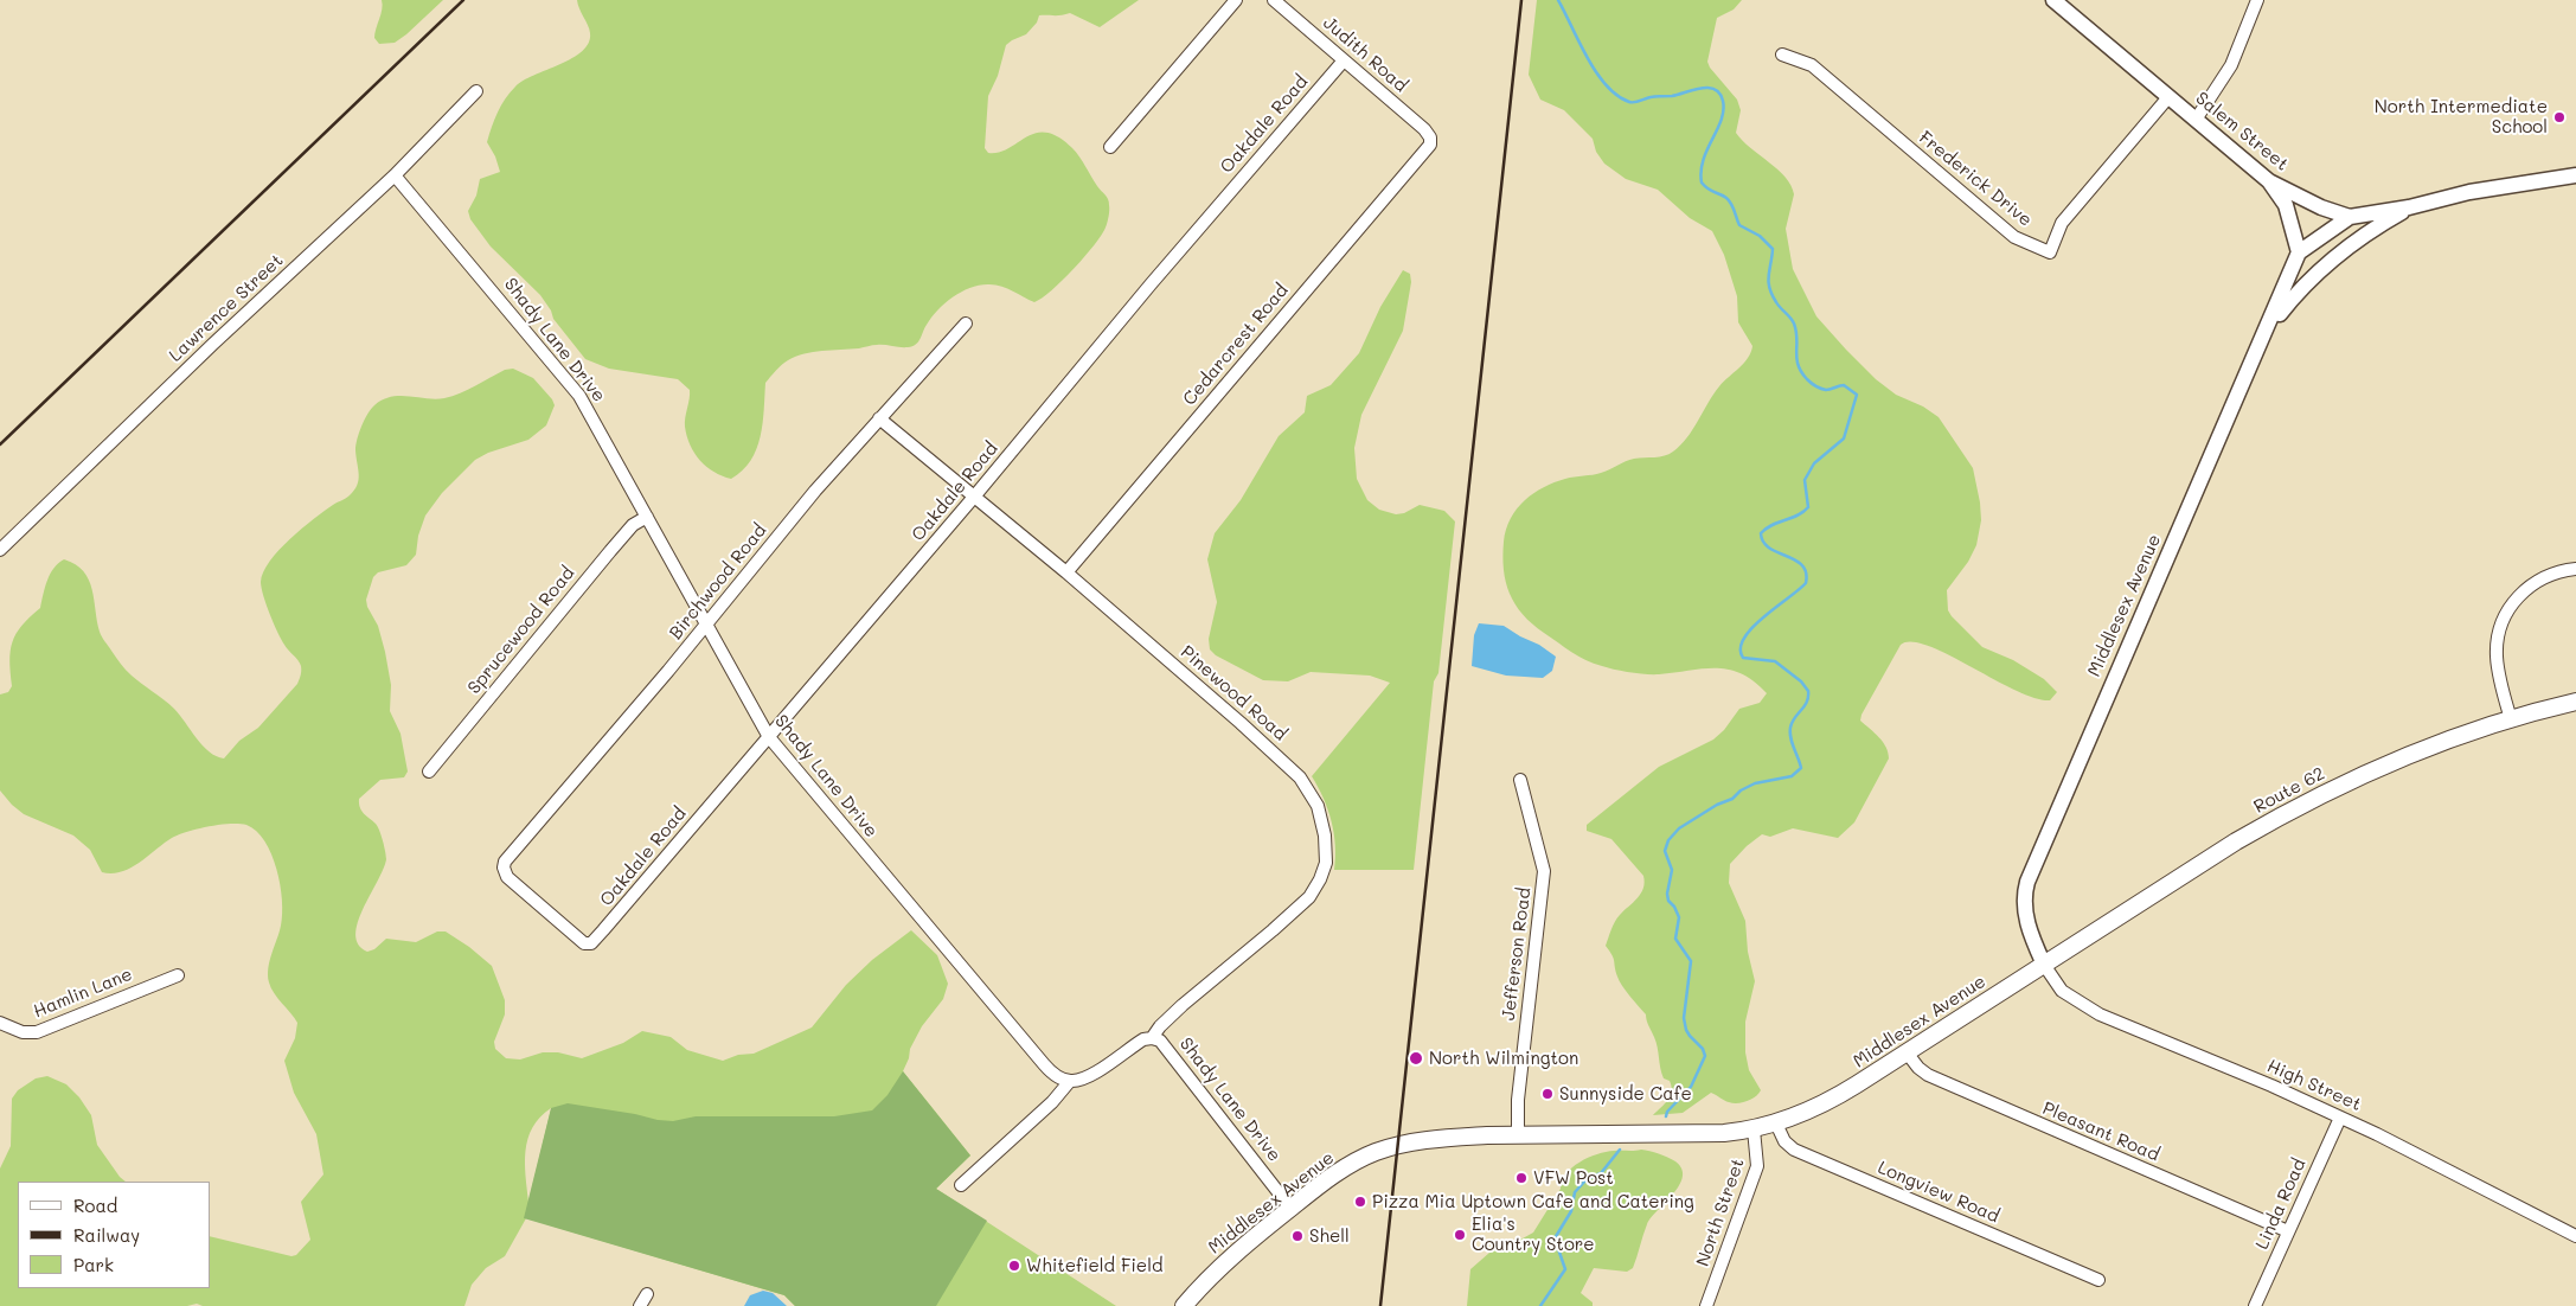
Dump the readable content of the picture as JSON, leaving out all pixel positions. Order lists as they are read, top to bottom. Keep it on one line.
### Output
{"streets":{"main road":["Middlesex Avenue","Route 62"],"street":["Judith Road","Oakdale Road","Salem Street","Frederick Drive","Lawrence Street","Shady Lane Drive","Cedarcrest Road","Birchwood Road","Sprucewood Road","Pinewood Road","Jefferson Road","Hamlin Lane","High Street","Pleasant Road","Longview Road","Linda Road","North Street"]},"crossings":[["Judith Road","Oakdale Road"],["Judith Road","Cedarcrest Road"],["Oakdale Road","Shady Lane Drive"],["Oakdale Road","Birchwood Road"],["Oakdale Road","Pinewood Road"],["Salem Street","Frederick Drive"],["Salem Street","Middlesex Avenue"],["Lawrence Street","Shady Lane Drive"],["Shady Lane Drive","Birchwood Road"],["Shady Lane Drive","Middlesex Avenue"],["Shady Lane Drive","Sprucewood Road"],["Shady Lane Drive","Pinewood Road"],["Cedarcrest Road","Pinewood Road"],["Birchwood Road","Pinewood Road"],["Middlesex Avenue","Route 62"],["Middlesex Avenue","Jefferson Road"],["Middlesex Avenue","High Street"],["Middlesex Avenue","Pleasant Road"],["Middlesex Avenue","Longview Road"],["Middlesex Avenue","North Street"],["Route 62","High Street"],["High Street","Linda Road"],["Pleasant Road","Linda Road"]],"places":["North Intermediate School","North Wilmington","Sunnyside Cafe","VFW Post","Pizza Mia Uptown Cafe and Catering","Elia's Country Store","Shell","Whitefield Field"],"legend":["Road","Railway","Park"]}
